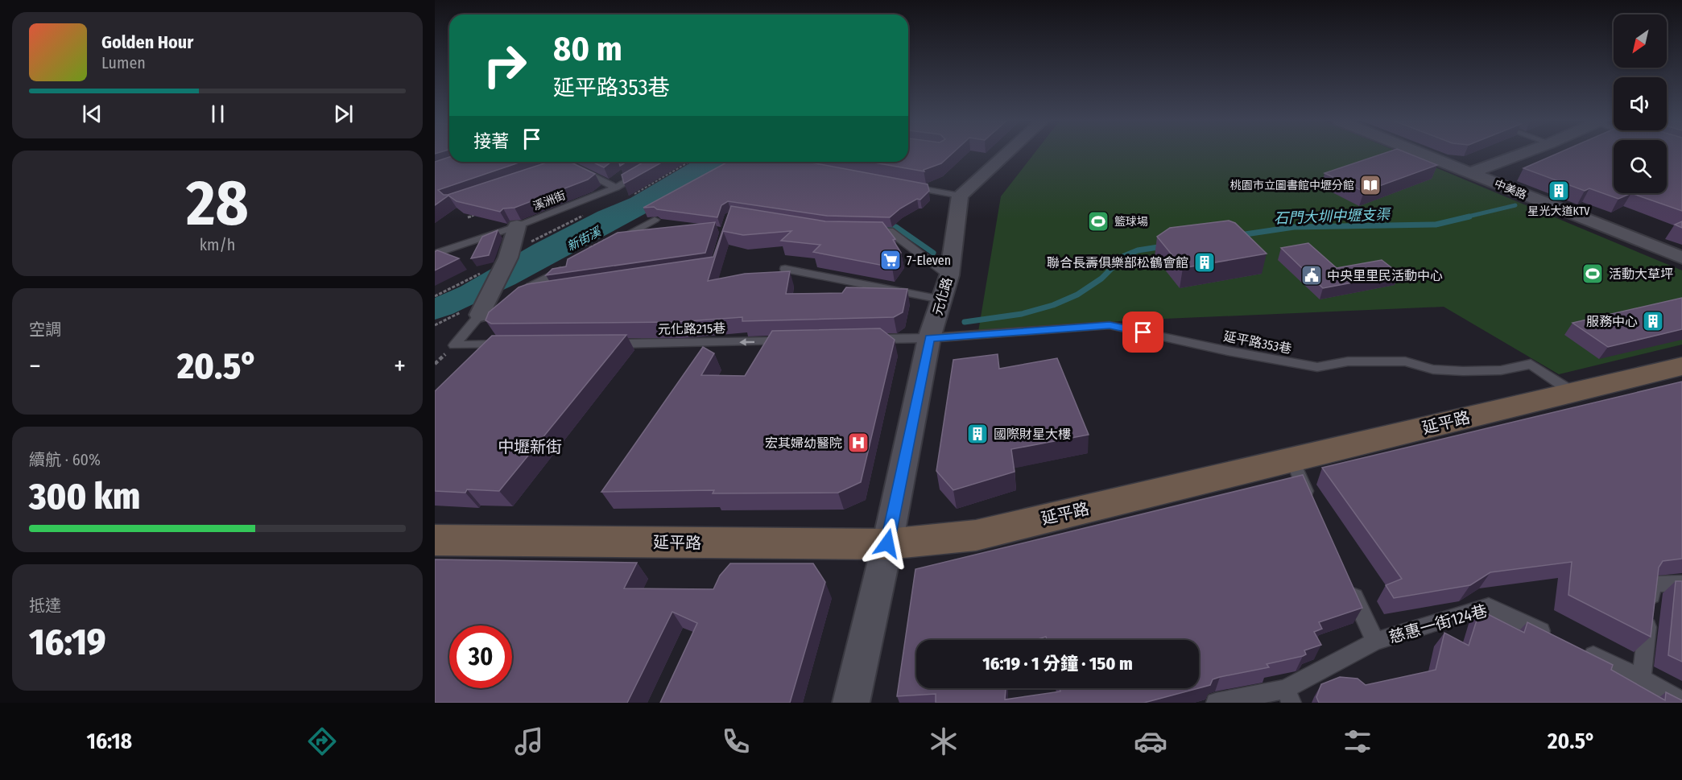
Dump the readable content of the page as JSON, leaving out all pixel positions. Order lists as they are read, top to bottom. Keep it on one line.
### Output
{"streets":{"main road":["延平路"],"street":["中美路","元化路"],"lane":["溪洲街","元化路215巷","延平路353巷","慈惠一街124巷"]},"crossings":[["元化路","延平路353巷"],["元化路","延平路"],["延平路353巷","延平路"]],"one_way":["元化路215巷"],"districts":["中壢新街"],"water":["石門大圳中壢支渠","新街溪"],"places":{"library":["桃園市立圖書館中壢分館"],"building":["星光大道KTV","聯合長壽俱樂部松鶴會館","服務中心","國際財星大樓"],"sports":["籃球場","活動大草坪"],"supermarket":["7-Eleven"],"public building":["中央里里民活動中心"],"hospital":["宏其婦幼醫院"]},"north":"bottom left","page":{"turn":["80 m","延平路353巷"],"song":["Golden Hour","Lumen"],"then":"接著","tile":[["28","km/h"],"空調",["續航 · 60%","300 km"],["抵達","16:19"]],"heat":["−","20.5°","+"],"limit":"30","trip":"16:19 · 1 分鐘 · 150 m","tabs":["16:18","20.5°"]}}
